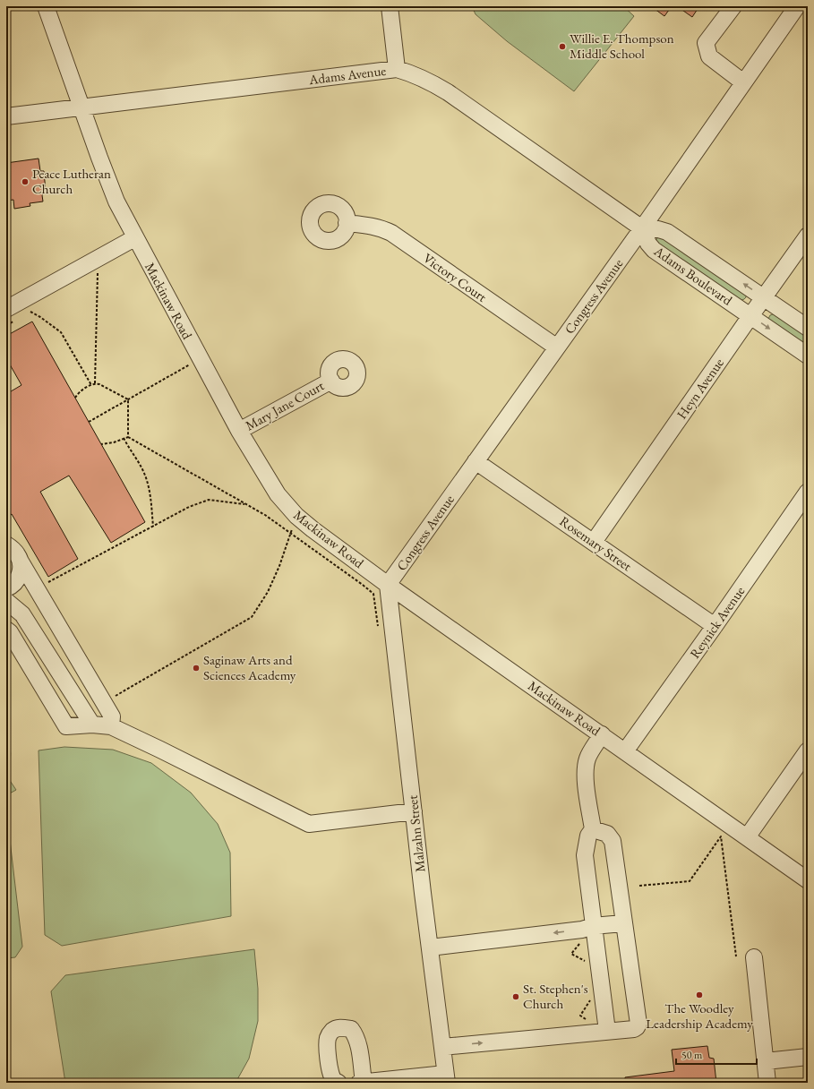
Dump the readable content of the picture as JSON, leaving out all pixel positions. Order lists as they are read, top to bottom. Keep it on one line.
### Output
{"streets":{"street":["Adams Avenue","Adams Boulevard","Victory Court","Congress Avenue","Mackinaw Road","Heyn Avenue","Mary Jane Court","Rosemary Street","Reynick Avenue","Malzahn Street"]},"crossings":[["Adams Avenue","Adams Boulevard"],["Adams Avenue","Congress Avenue"],["Adams Avenue","Mackinaw Road"],["Adams Boulevard","Congress Avenue"],["Adams Boulevard","Heyn Avenue"],["Victory Court","Congress Avenue"],["Congress Avenue","Mackinaw Road"],["Congress Avenue","Rosemary Street"],["Congress Avenue","Malzahn Street"],["Mackinaw Road","Mary Jane Court"],["Mackinaw Road","Reynick Avenue"],["Mackinaw Road","Malzahn Street"],["Heyn Avenue","Rosemary Street"],["Rosemary Street","Reynick Avenue"]],"places":["Willie E. Thompson Middle School","Peace Lutheran Church","Saginaw Arts and Sciences Academy","The Woodley Leadership Academy","St. Stephen's Church"],"scale_bar":"50 m"}
